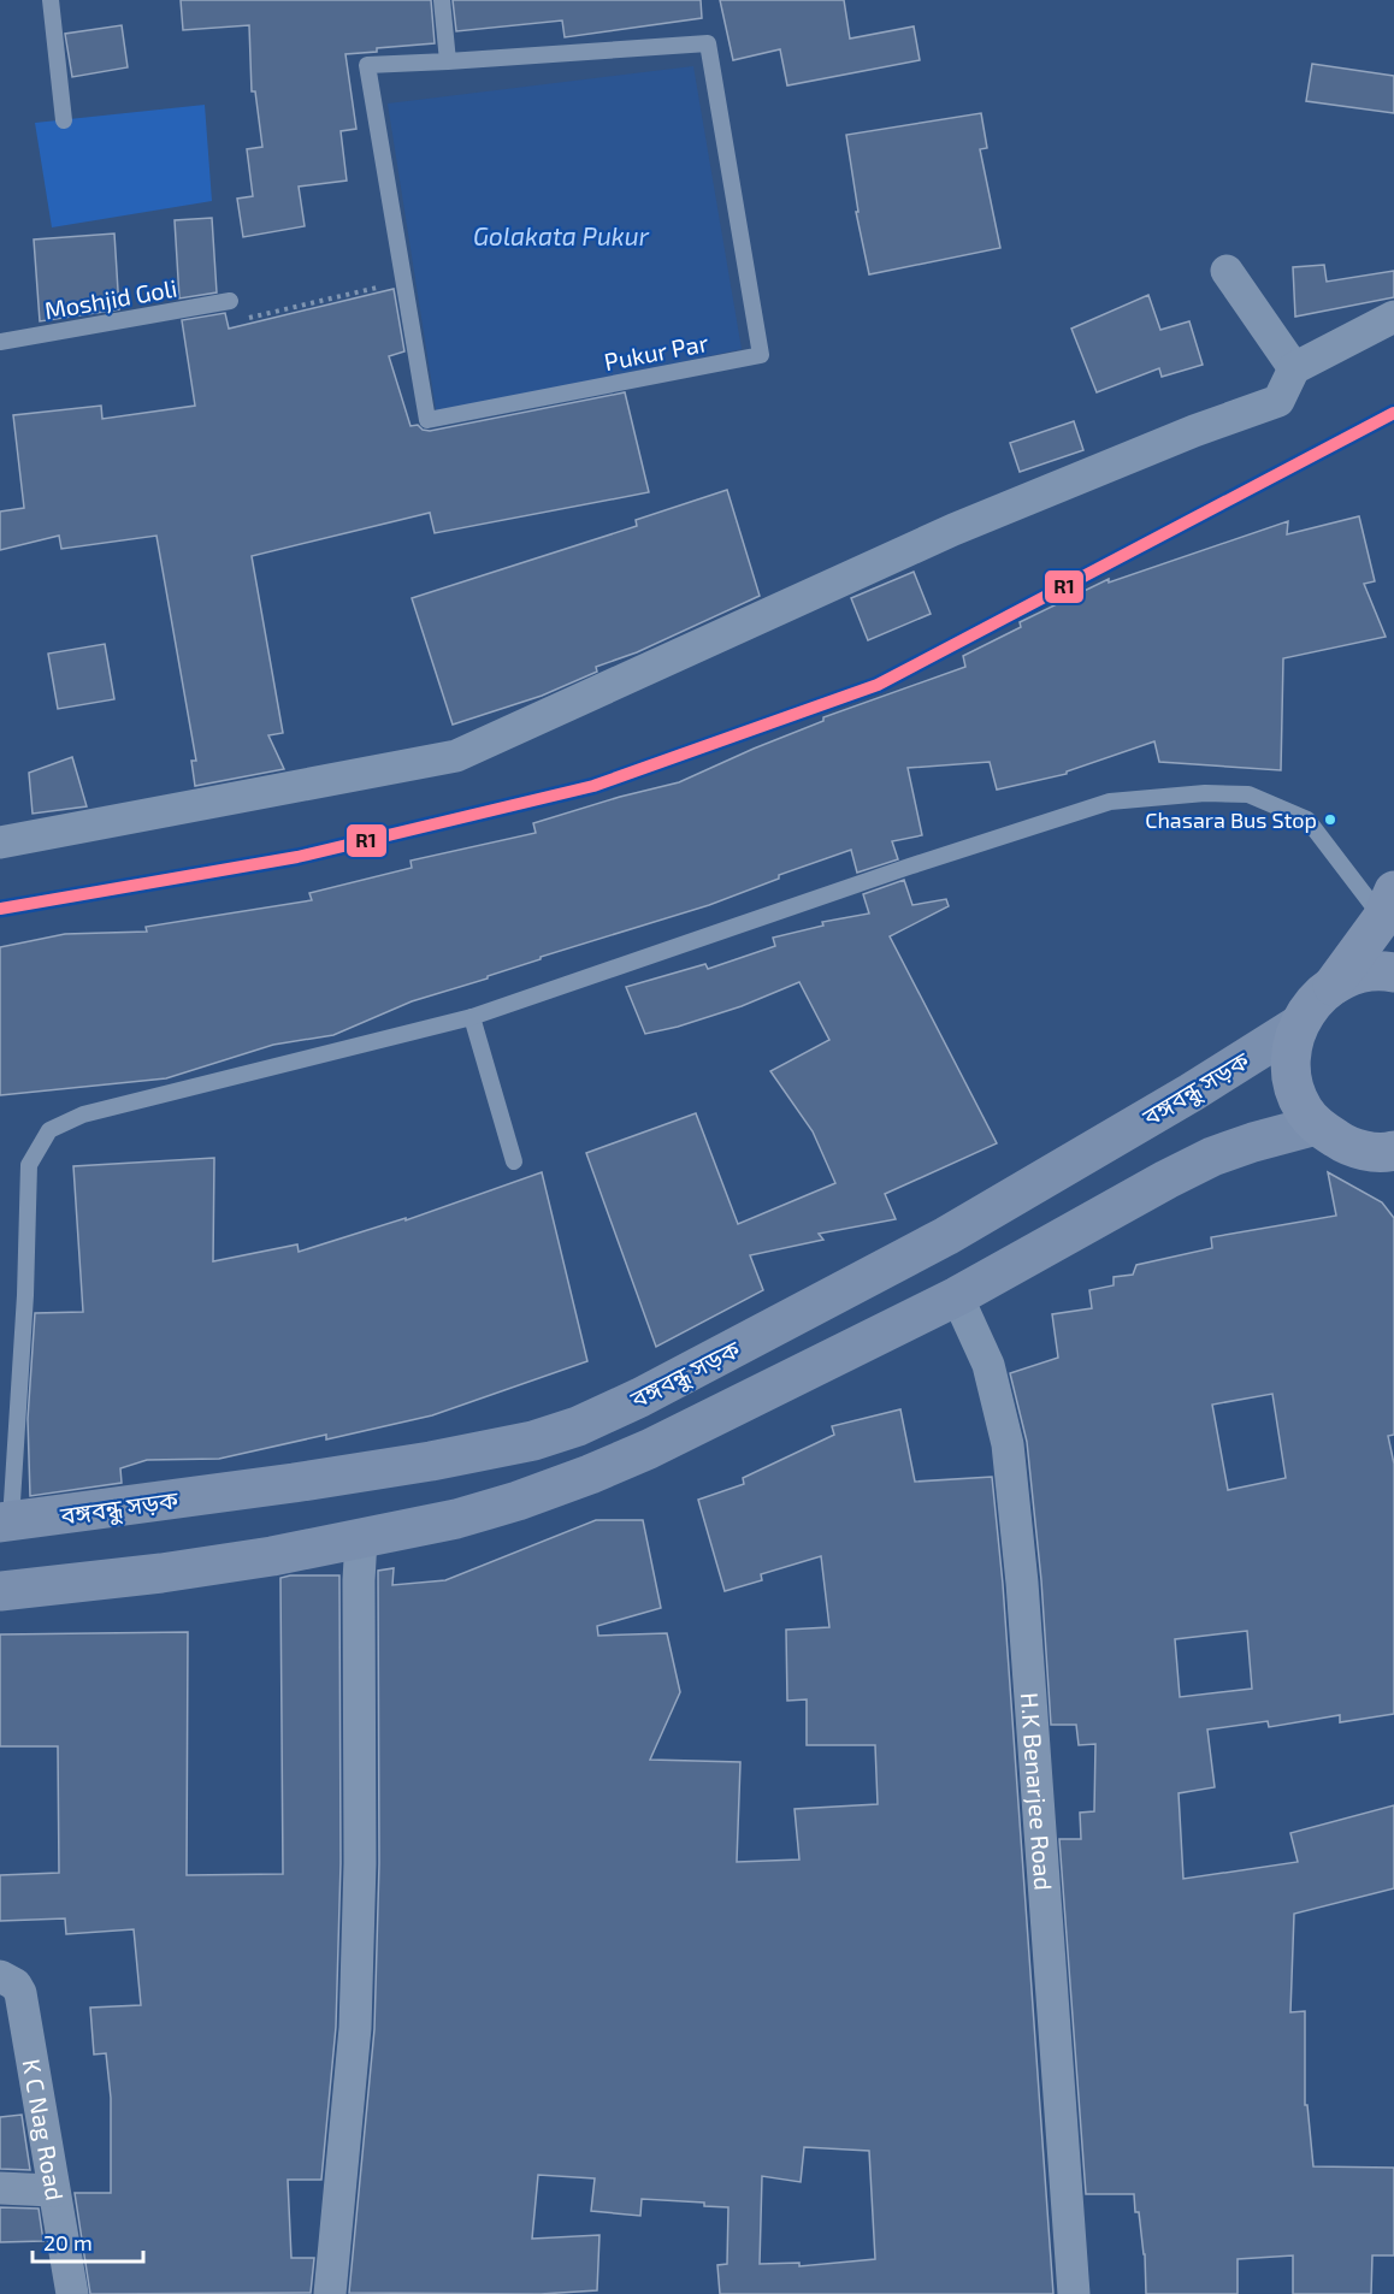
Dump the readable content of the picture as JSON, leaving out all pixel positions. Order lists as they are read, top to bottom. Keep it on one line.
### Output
{"streets":{"main road":["বঙ্গবন্ধু সড়ক"],"street":["H.K Benarjee Road","K C Nag Road"],"lane":["Moshjid Goli","Pukur Par"]},"water":["Golakata Pukur"],"places":["Chasara Bus Stop"],"lines":["transit line R1"],"scale_bar":"20 m"}
